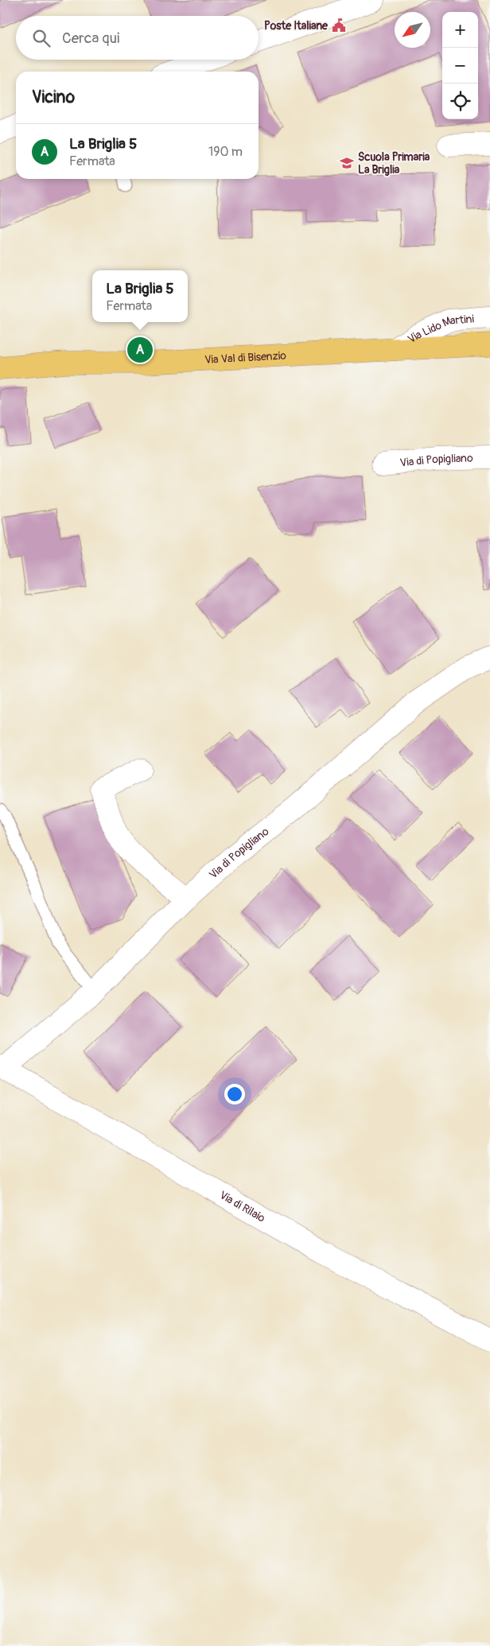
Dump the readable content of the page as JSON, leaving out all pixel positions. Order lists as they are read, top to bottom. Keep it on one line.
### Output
{"streets":{"main road":["Via Val di Bisenzio"],"street":["Via Lido Martini","Via di Popigliano","Via di Rilaio"]},"crossings":[["Via Lido Martini","Via Val di Bisenzio"],["Via di Popigliano","Via di Rilaio"]],"places":{"public building":["Poste Italiane"],"school or university":["Scuola Primaria La Briglia"]},"north":"bottom left","page":{"map_buttons":["+","−"],"search":"Cerca qui","heading":"Vicino","list":[{"mark":"A","name":"La Briglia 5","note":"Fermata","value":"190 m"}],"popup":["La Briglia 5","Fermata"],"pins":"A"}}
